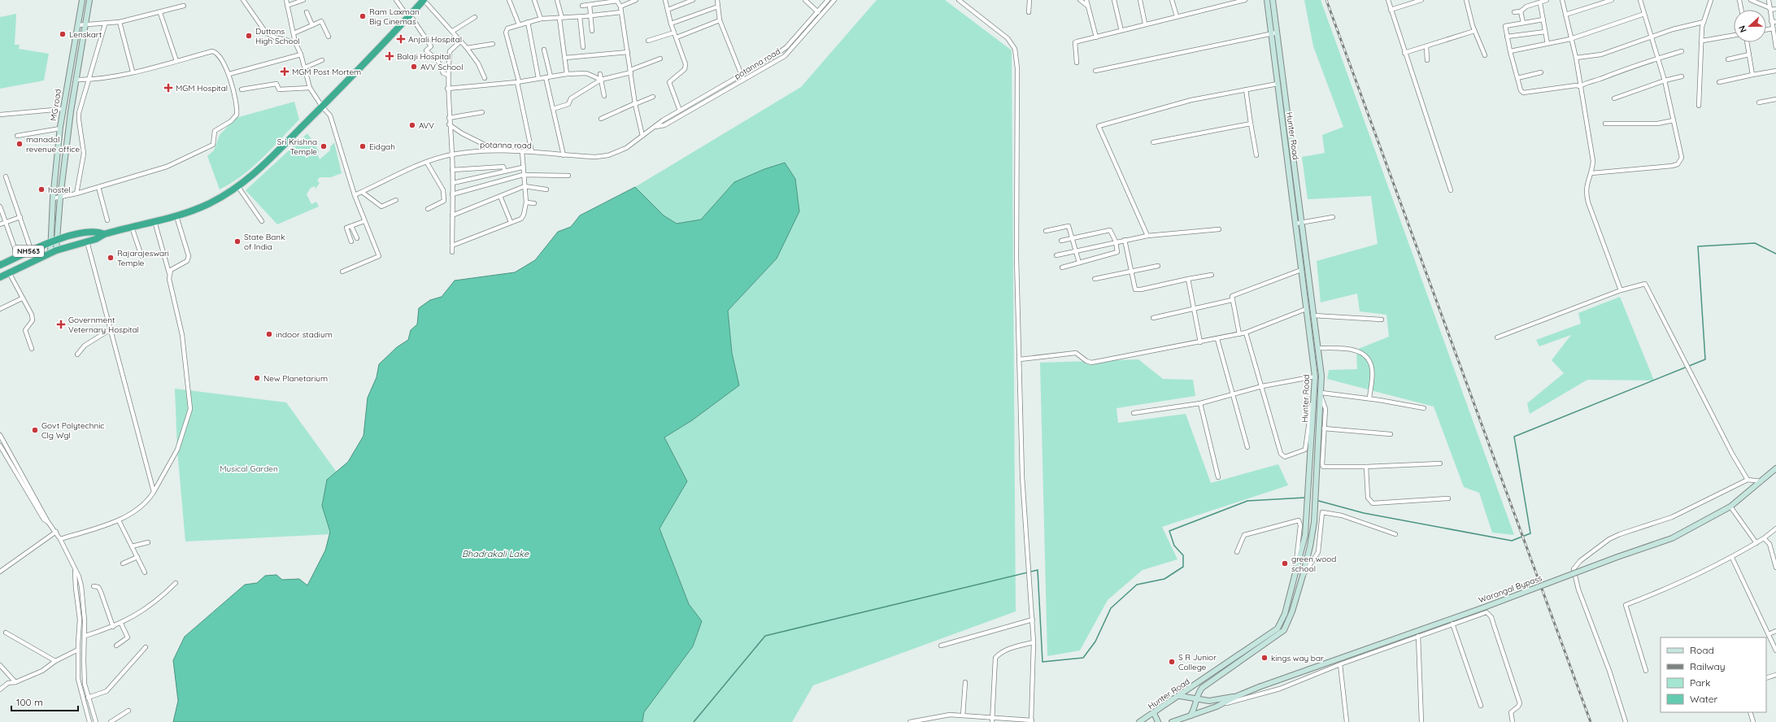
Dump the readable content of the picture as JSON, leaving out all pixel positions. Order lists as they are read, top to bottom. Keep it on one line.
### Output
{"streets":{"highway":["NH563"],"street":["potanna road","MG road","Hunter Road","Warangal Bypass"]},"crossings":[["MG road","NH563"],["Hunter Road","Warangal Bypass"]],"water":["Bhadrakali Lake"],"parks":["Musical Garden"],"places":{"other":["Ram Laxman Big Cinemas","Lenskart","Duttons High School","AVV School","AVV","manadal revenue office","Sri Krishna Temple","Eidgah","hostel","State Bank of India","Rajarajeswari Temple","indoor stadium","New Planetarium","Govt Polytechnic Clg Wgl","green wood school","kings way bar","S R Junior College"],"health":["Anjali Hospital","Balaji Hospital","MGM Post Mortem","MGM Hospital","Government Veternary Hospital"]},"legend":["Road","Railway","Park","Water"],"scale_bar":"100 m","north":"left"}
